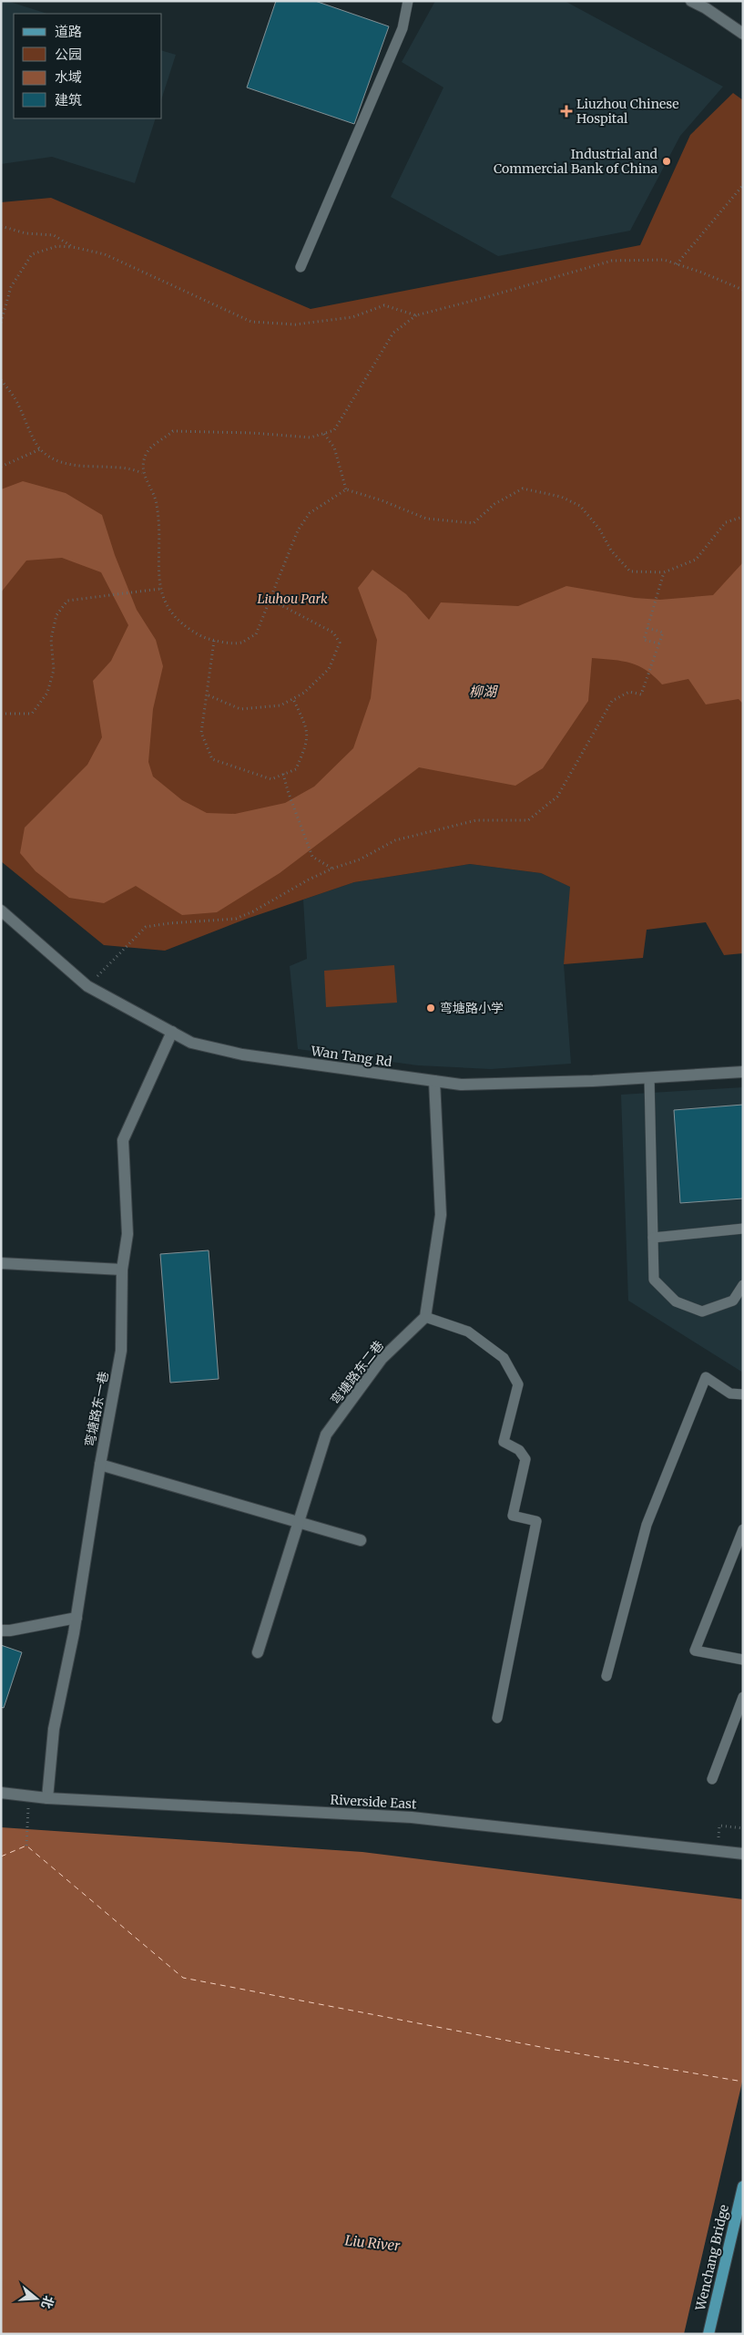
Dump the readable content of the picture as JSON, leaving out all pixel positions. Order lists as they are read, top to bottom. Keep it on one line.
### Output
{"streets":{"main road":["Wenchang Bridge"],"street":["Wan Tang Rd","弯塘路东二巷","弯塘路东一巷","Riverside East"]},"crossings":[["Wan Tang Rd","弯塘路东一巷"],["弯塘路东一巷","Riverside East"]],"water":["柳湖","Liu River"],"parks":["Liuhou Park"],"places":{"health":["Liuzhou Chinese Hospital"],"other":["Industrial and Commercial Bank of China","弯塘路小学"]},"legend":["道路","公园","水域","建筑"],"north":"right"}
